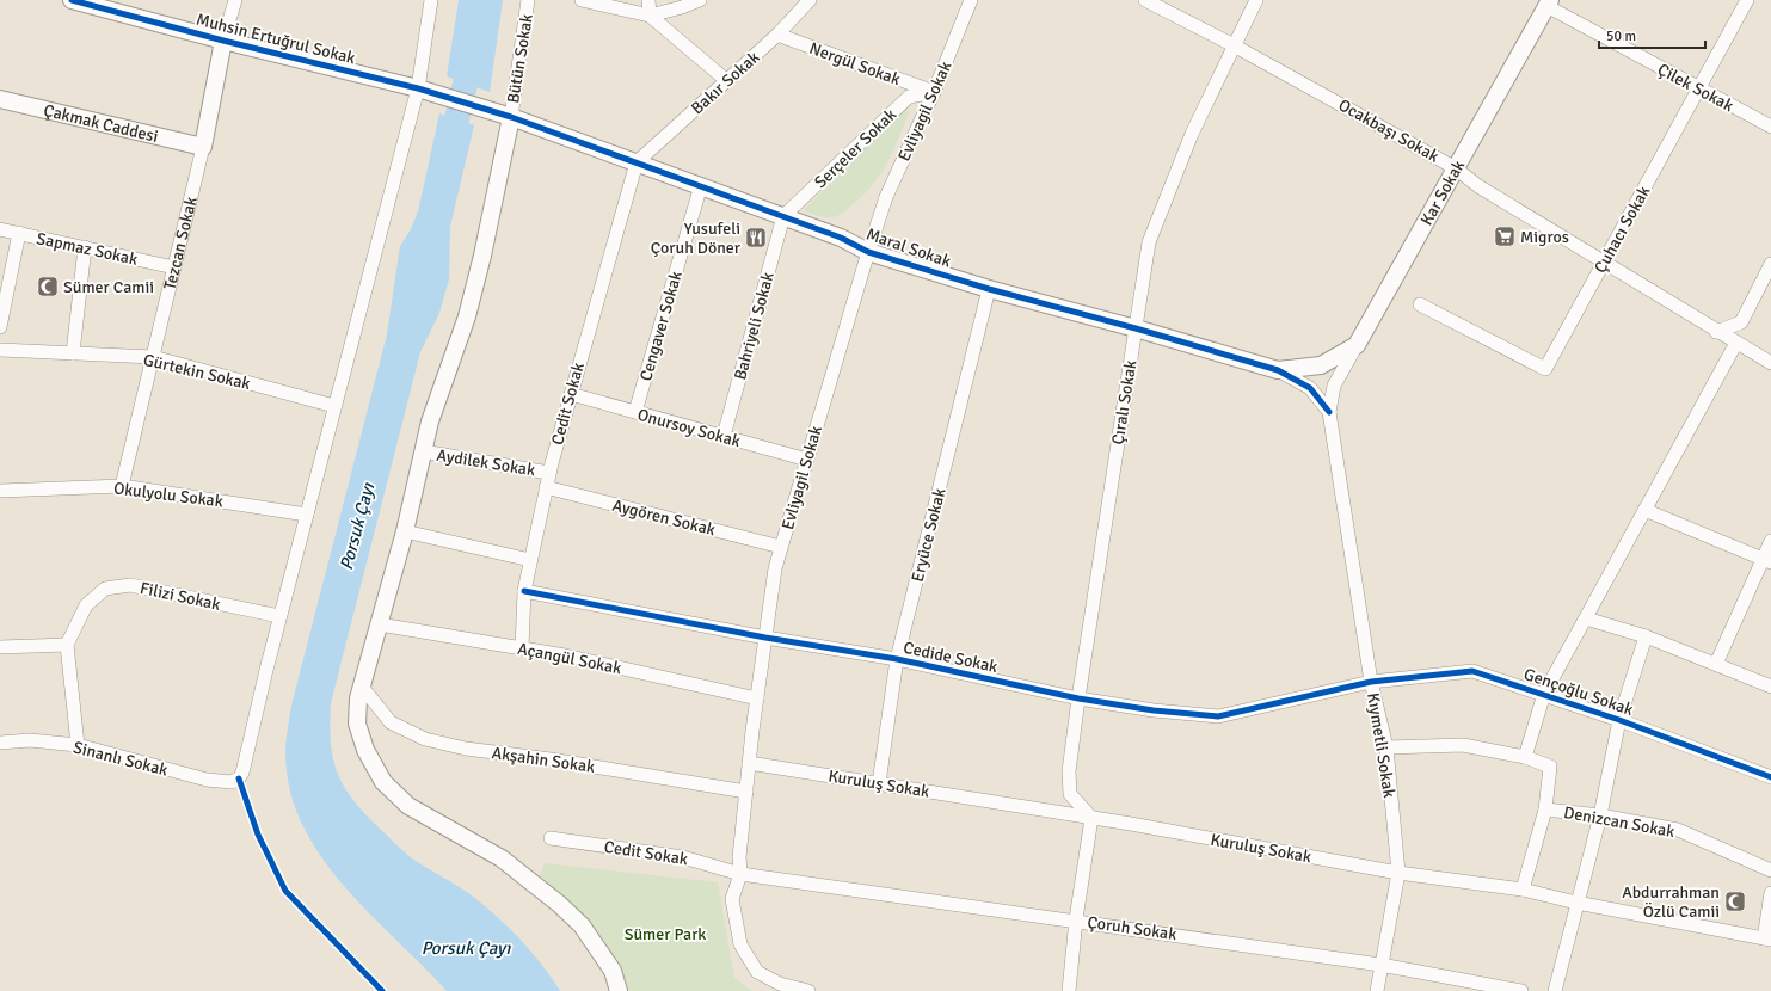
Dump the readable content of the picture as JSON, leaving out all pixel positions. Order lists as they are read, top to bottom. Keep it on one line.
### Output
{"streets":{"street":["Muhsin Ertuğrul Sokak","Bütün Sokak","Nergül Sokak","Bakır Sokak","Çilek Sokak","Evliyagil Sokak","Çakmak Caddesi","Ocakbaşı Sokak","Serçeler Sokak","Kar Sokak","Çuhacı Sokak","Tezcan Sokak","Maral Sokak","Sapmaz Sokak","Cengaver Sokak","Bahriyeli Sokak","Gürtekin Sokak","Çıralı Sokak","Cedit Sokak","Onursoy Sokak","Aydilek Sokak","Okulyolu Sokak","Aygören Sokak","Eryüce Sokak","Filizi Sokak","Cedide Sokak","Açangül Sokak","Gençoğlu Sokak","Kıymetli Sokak","Sinanlı Sokak","Akşahin Sokak","Kuruluş Sokak","Denizcan Sokak","Çoruh Sokak"]},"crossings":[["Muhsin Ertuğrul Sokak","Tezcan Sokak"],["Muhsin Ertuğrul Sokak","Maral Sokak"],["Bütün Sokak","Maral Sokak"],["Nergül Sokak","Bakır Sokak"],["Nergül Sokak","Evliyagil Sokak"],["Nergül Sokak","Serçeler Sokak"],["Bakır Sokak","Maral Sokak"],["Bakır Sokak","Cedit Sokak"],["Çilek Sokak","Kar Sokak"],["Çilek Sokak","Çuhacı Sokak"],["Evliyagil Sokak","Serçeler Sokak"],["Evliyagil Sokak","Maral Sokak"],["Evliyagil Sokak","Cedit Sokak"],["Evliyagil Sokak","Onursoy Sokak"],["Evliyagil Sokak","Aygören Sokak"],["Evliyagil Sokak","Cedide Sokak"],["Evliyagil Sokak","Açangül Sokak"],["Evliyagil Sokak","Akşahin Sokak"],["Evliyagil Sokak","Kuruluş Sokak"],["Evliyagil Sokak","Çoruh Sokak"],["Çakmak Caddesi","Tezcan Sokak"],["Ocakbaşı Sokak","Kar Sokak"],["Ocakbaşı Sokak","Çuhacı Sokak"],["Ocakbaşı Sokak","Çıralı Sokak"],["Serçeler Sokak","Maral Sokak"],["Serçeler Sokak","Bahriyeli Sokak"],["Kar Sokak","Kıymetli Sokak"],["Tezcan Sokak","Sapmaz Sokak"],["Tezcan Sokak","Gürtekin Sokak"],["Tezcan Sokak","Okulyolu Sokak"],["Maral Sokak","Cengaver Sokak"],["Maral Sokak","Bahriyeli Sokak"],["Maral Sokak","Çıralı Sokak"],["Maral Sokak","Cedit Sokak"],["Maral Sokak","Eryüce Sokak"],["Cengaver Sokak","Onursoy Sokak"],["Bahriyeli Sokak","Onursoy Sokak"],["Çıralı Sokak","Cedide Sokak"],["Çıralı Sokak","Kuruluş Sokak"],["Cedit Sokak","Onursoy Sokak"],["Cedit Sokak","Aydilek Sokak"],["Cedit Sokak","Aygören Sokak"],["Cedit Sokak","Cedide Sokak"],["Cedit Sokak","Açangül Sokak"],["Cedit Sokak","Çoruh Sokak"],["Eryüce Sokak","Cedide Sokak"],["Eryüce Sokak","Kuruluş Sokak"],["Filizi Sokak","Sinanlı Sokak"],["Cedide Sokak","Gençoğlu Sokak"],["Cedide Sokak","Kıymetli Sokak"],["Gençoğlu Sokak","Kıymetli Sokak"],["Kıymetli Sokak","Kuruluş Sokak"],["Kıymetli Sokak","Çoruh Sokak"]],"water":["Porsuk Çayı"],"parks":["Sümer Park"],"places":{"supermarket":["Migros"],"restaurant":["Yusufeli Çoruh Döner"],"mosque":["Sümer Camii","Abdurrahman Özlü Camii"]},"scale_bar":"50 m"}
